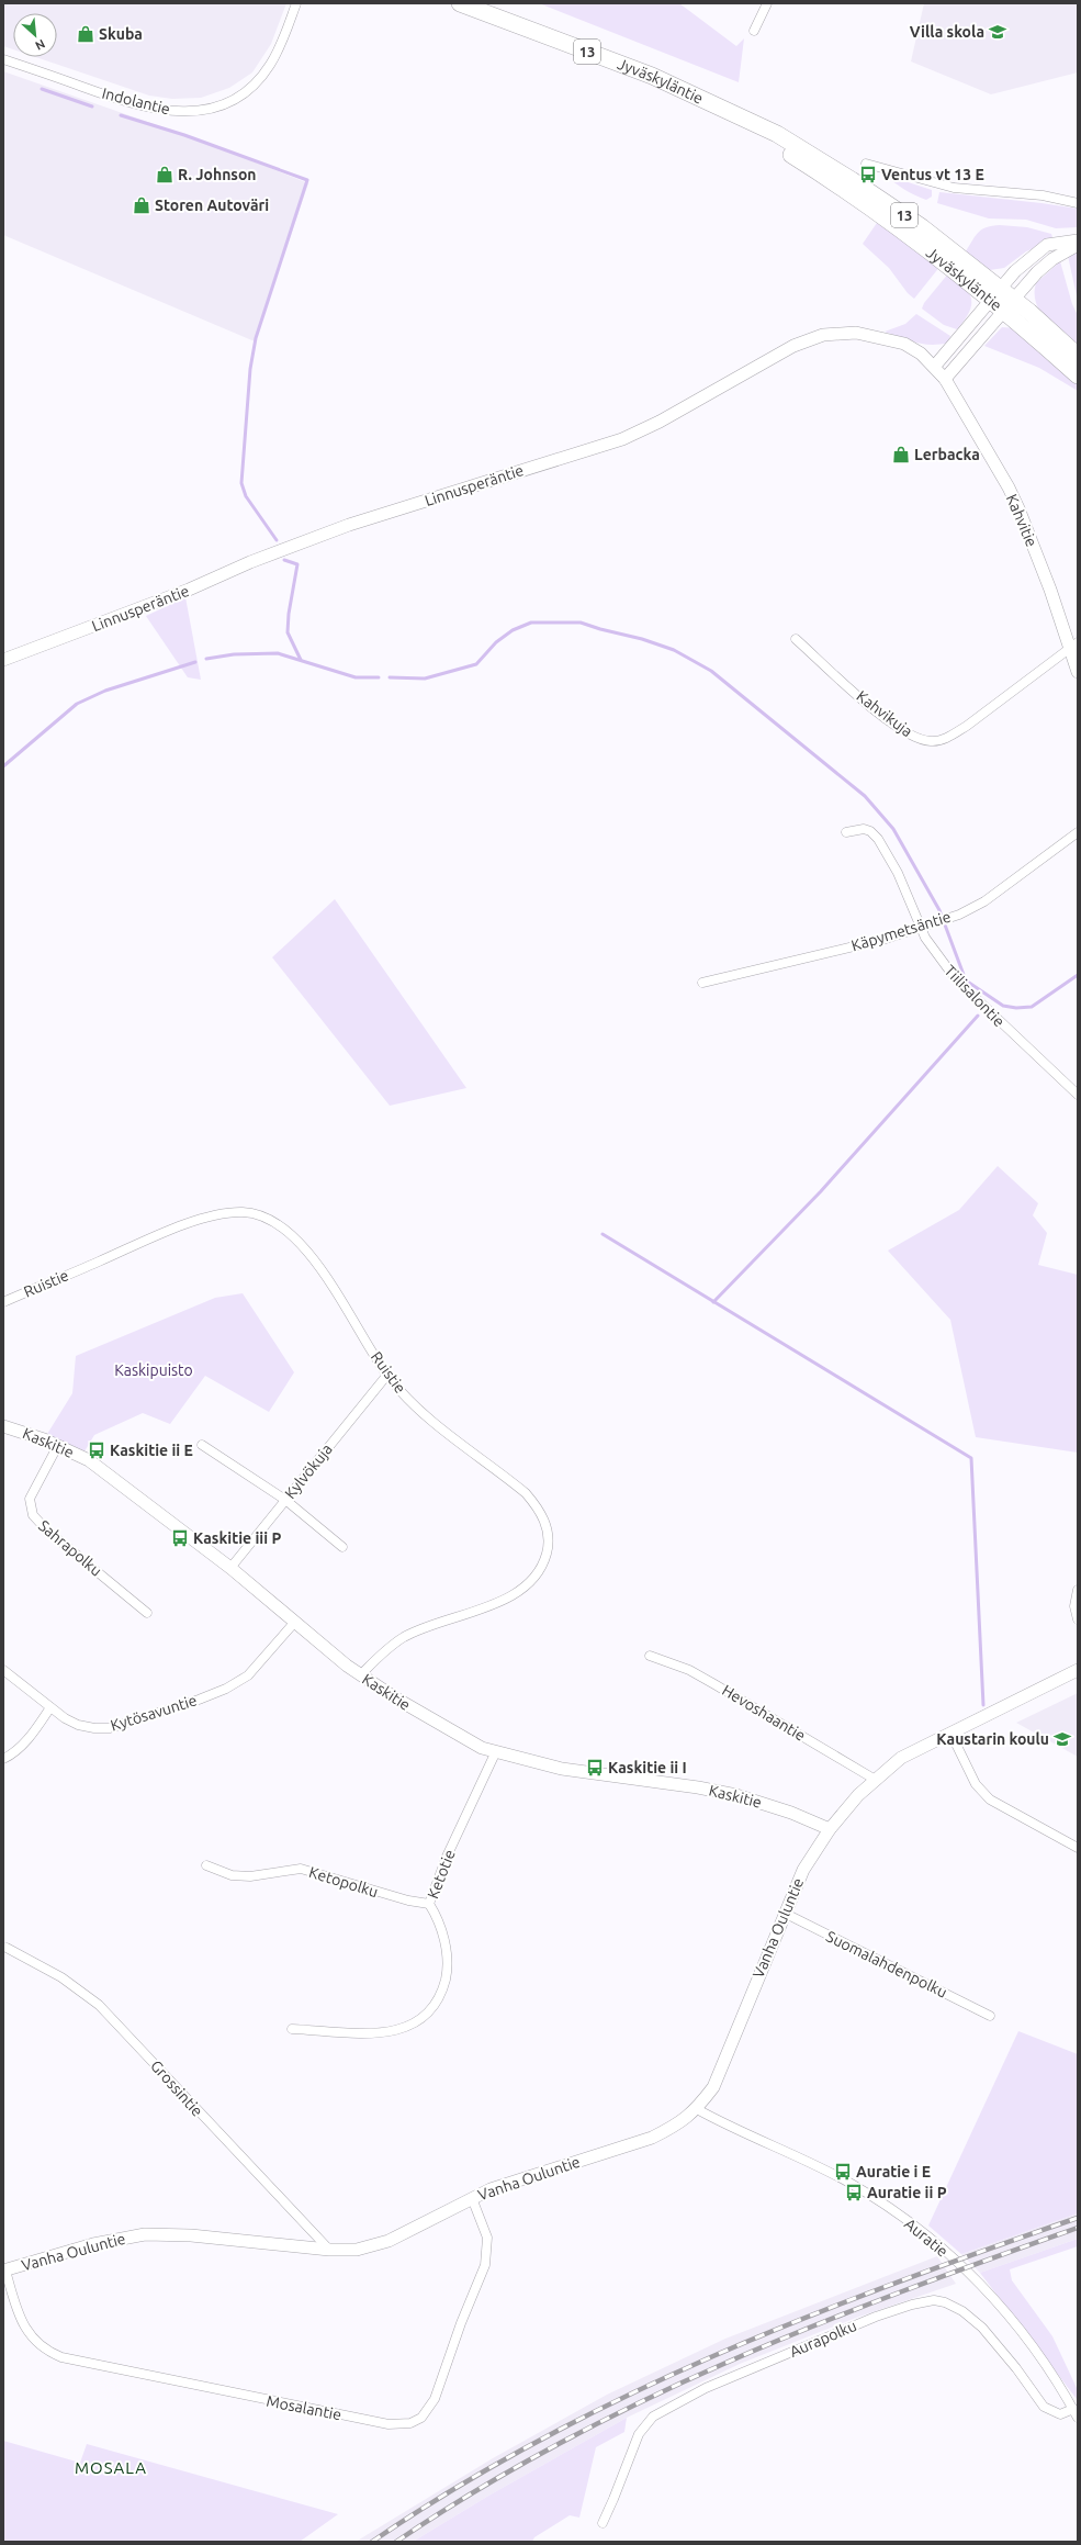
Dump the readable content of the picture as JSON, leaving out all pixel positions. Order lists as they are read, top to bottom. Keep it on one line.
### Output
{"streets":{"highway":["13","Jyväskyläntie"],"street":["Indolantie","Linnusperäntie","Kahvitie","Kahvikuja","Käpymetsäntie","Tiilisalontie","Ruistie","Kaskitie","Kylvökuja","Sahrapolku","Kytösavuntie","Hevoshaantie","Ketotie","Ketopolku","Vanha Ouluntie","Suomalahdenpolku","Grossintie","Auratie","Aurapolku","Mosalantie"]},"crossings":[["Linnusperäntie","Kahvitie"],["Kahvitie","Kahvikuja"],["Käpymetsäntie","Tiilisalontie"],["Ruistie","Kaskitie"],["Ruistie","Kylvökuja"],["Kaskitie","Kylvökuja"],["Kaskitie","Sahrapolku"],["Kaskitie","Kytösavuntie"],["Kaskitie","Ketotie"],["Kaskitie","Vanha Ouluntie"],["Hevoshaantie","Vanha Ouluntie"],["Ketotie","Ketopolku"],["Vanha Ouluntie","Suomalahdenpolku"],["Vanha Ouluntie","Grossintie"],["Vanha Ouluntie","Auratie"],["Vanha Ouluntie","Mosalantie"],["Auratie","Aurapolku"]],"districts":["MOSALA"],"parks":["Kaskipuisto"],"places":{"school or university":["Villa skola","Kaustarin koulu"],"shop":["Skuba","R. Johnson","Storen Autoväri","Lerbacka"],"bus stop":["Ventus vt 13 E","Kaskitie ii E","Kaskitie iii P","Kaskitie ii I","Auratie i E","Auratie ii P"]},"north":"bottom right"}
